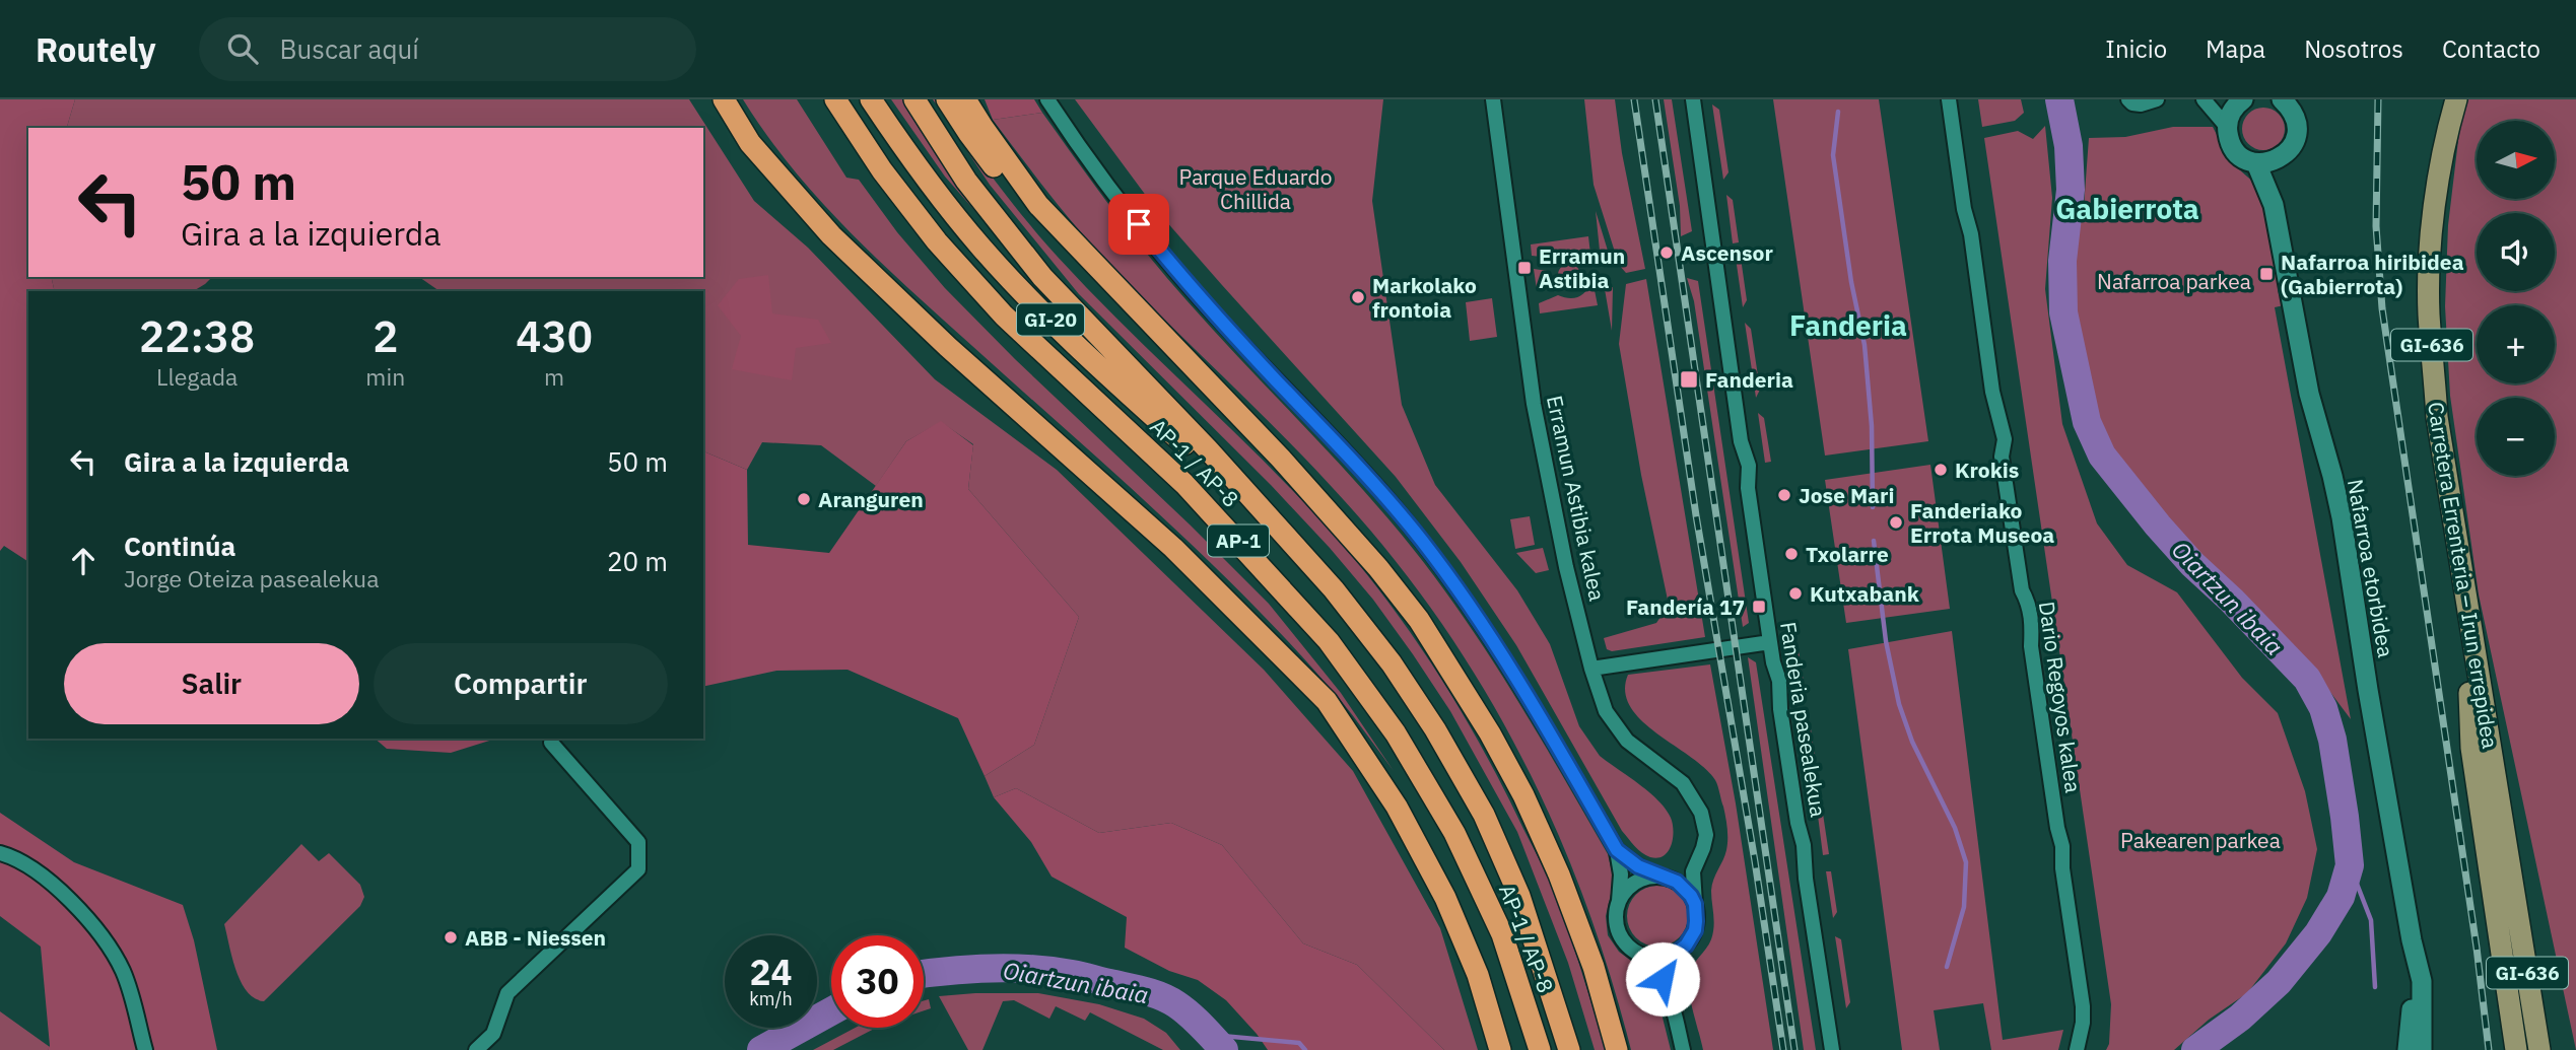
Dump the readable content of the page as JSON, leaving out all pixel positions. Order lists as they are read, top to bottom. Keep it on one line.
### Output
{"streets":{"highway":["GI-20","AP-1 / AP-8","AP-1"],"main road":["GI-636","Nafarroa etorbidea","Carretera Errenteria – Irun errepidea"],"street":["Erramun Astibia kalea","Dario Regoyos kalea","Fanderia pasealekua"]},"crossings":[["GI-20","AP-1 / AP-8"]],"districts":["Gabierrota","Fanderia"],"water":["Oiartzun ibaia"],"parks":["Parque Eduardo Chillida","Nafarroa parkea","Pakearen parkea"],"places":{"other":["Ascensor","Markolako frontoia","Krokis","Jose Mari","Aranguren","Fanderiako Errota Museoa","Txolarre","Kutxabank","ABB - Niessen"],"transit":["Erramun Astibia","Nafarroa hiribidea (Gabierrota)","Fanderia","Fandería 17"]},"north":"right","page":{"header":"Routely","search":"Buscar aquí","nav":["Inicio","Mapa","Nosotros","Contacto"],"map_buttons":["+","−"],"turn":["50 m","Gira a la izquierda"],"eta":["22:38","Llegada","2","min","430","m"],"list":[{"name":"Gira a la izquierda","value":"50 m"},{"name":"Continúa","note":"Jorge Oteiza pasealekua","value":"20 m"}],"buttons":["Salir","Compartir"],"speed":"24 km/h","limit":"30"}}
